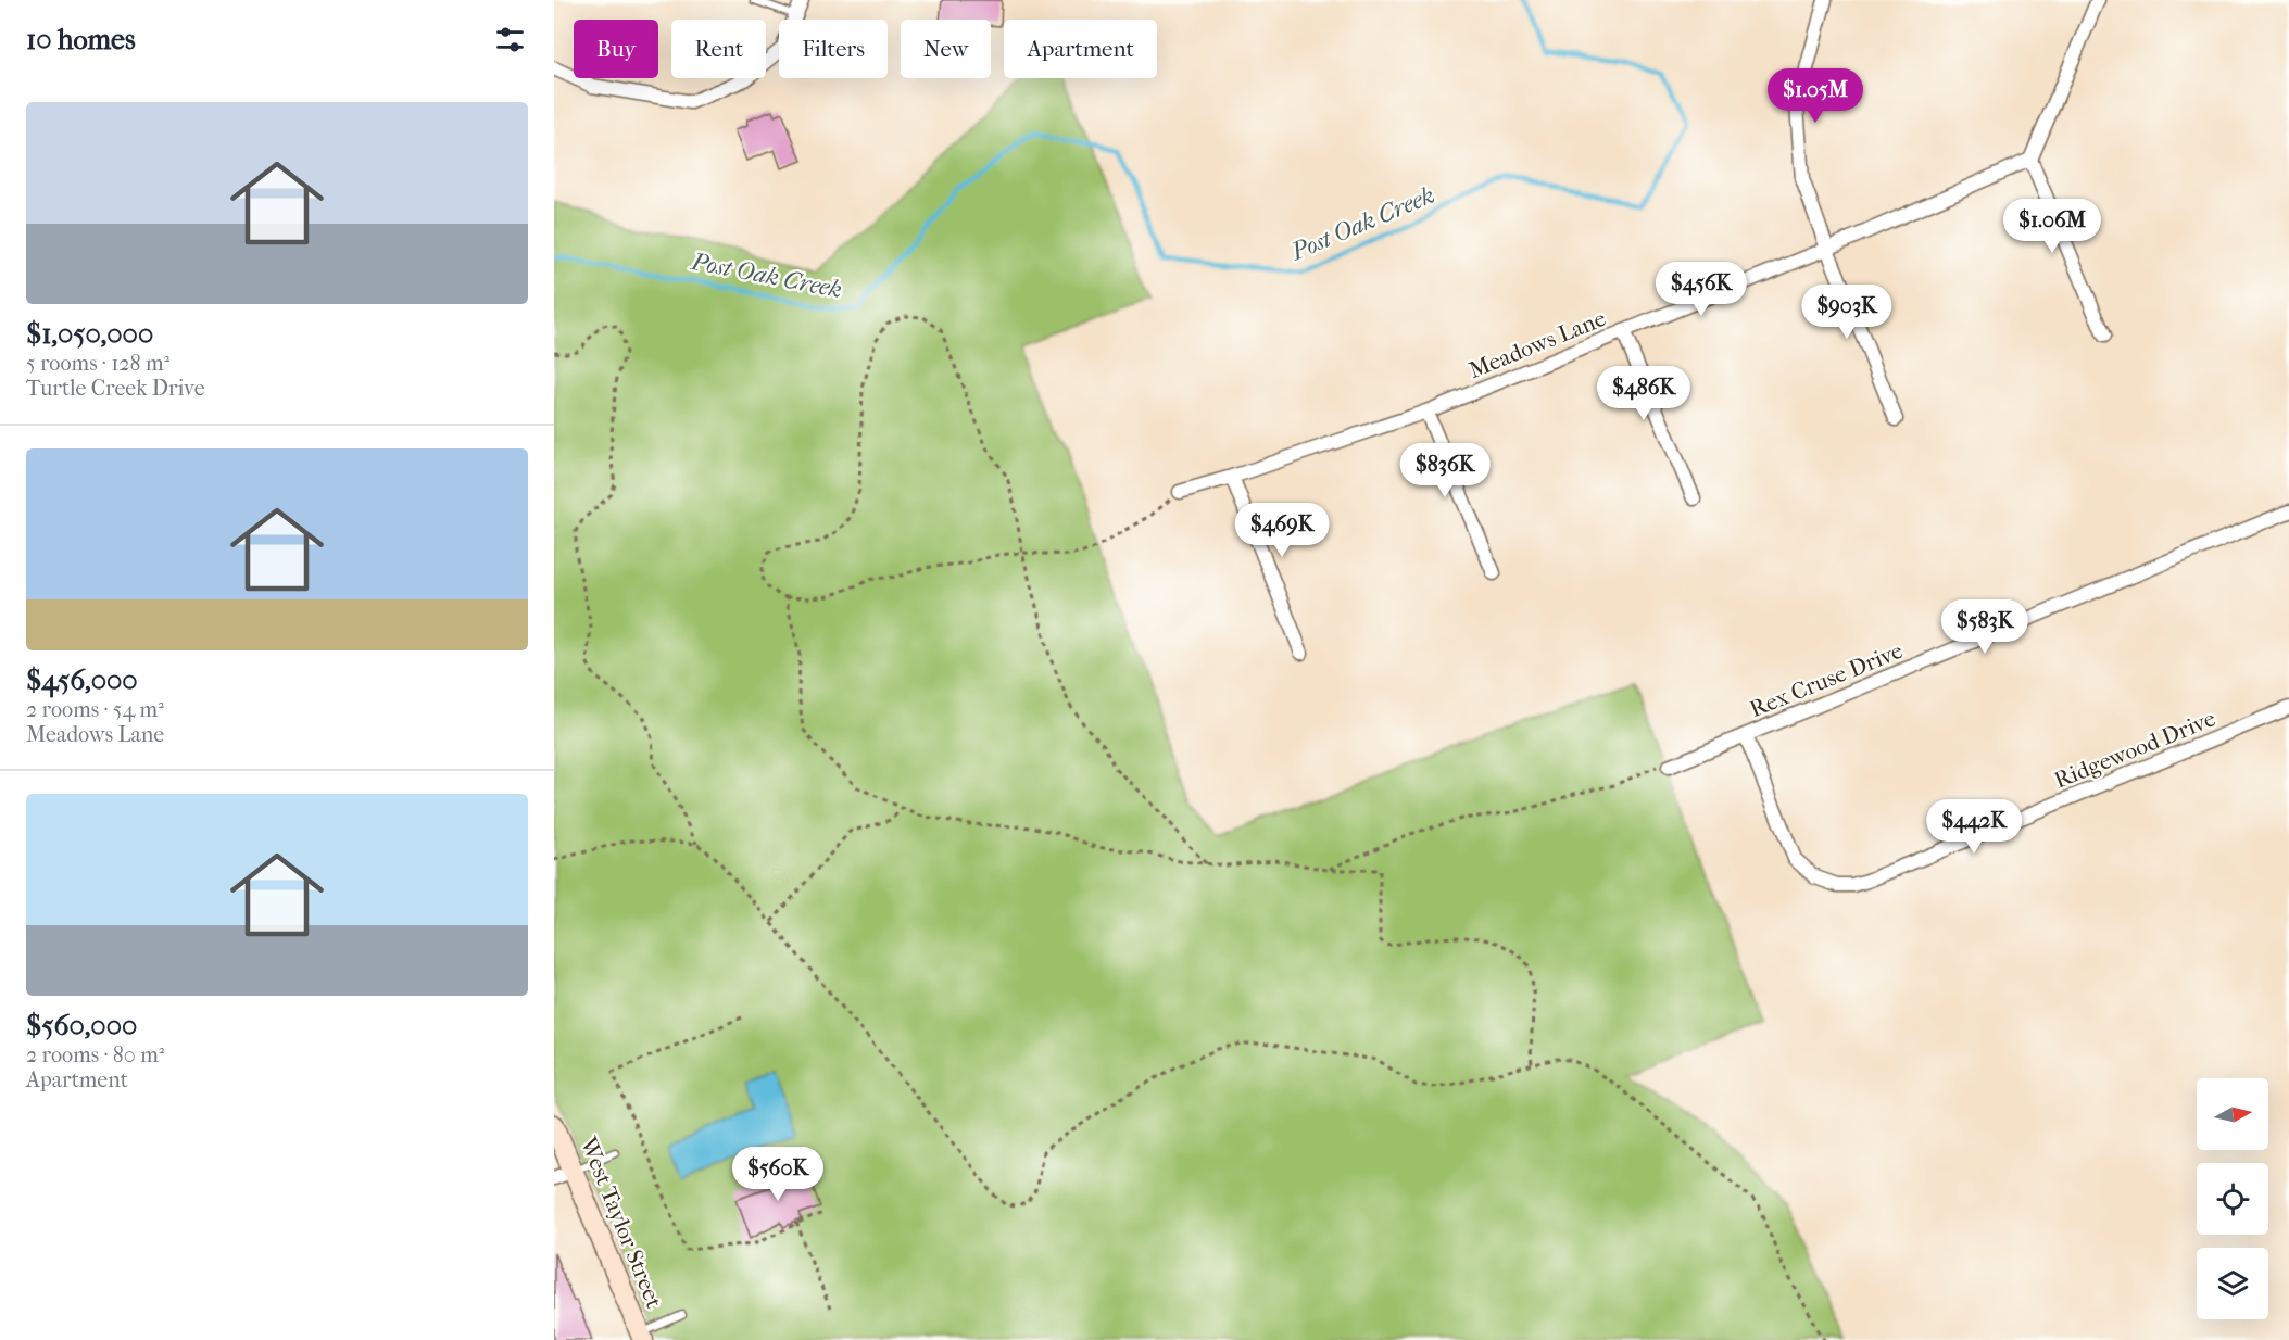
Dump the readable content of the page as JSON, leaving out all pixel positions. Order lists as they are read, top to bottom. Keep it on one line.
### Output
{"streets":{"main road":["West Taylor Street"],"street":["Meadows Lane","Rex Cruse Drive","Ridgewood Drive"]},"crossings":[["Rex Cruse Drive","Ridgewood Drive"]],"water":["Post Oak Creek"],"north":"right","page":{"heading":"10 homes","chip":["Buy","Rent","Filters","New","Apartment"],"price":["$1.05M","$1.06M","$456K","$903K","$486K","$836K","$469K","$583K","$442K","$560K"],"list":[{"name":"$1,050,000","note":"5 rooms · 128 m² · Turtle Creek Drive"},{"name":"$456,000","note":"2 rooms · 54 m² · Meadows Lane"},{"name":"$560,000","note":"2 rooms · 80 m² · Apartment"}]}}
